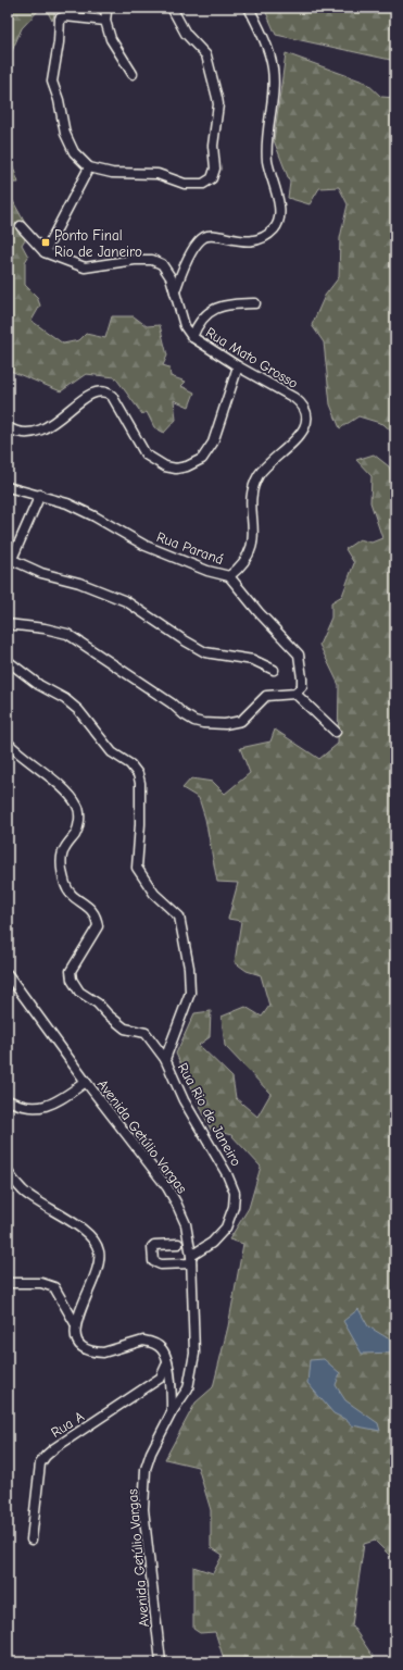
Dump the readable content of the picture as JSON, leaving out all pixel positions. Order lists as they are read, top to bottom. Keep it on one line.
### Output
{"streets":{"street":["Rua Mato Grosso","Rua Paraná","Rua Rio de Janeiro","Avenida Getúlio Vargas","Rua A"]},"crossings":[["Rua Mato Grosso","Rua Paraná"],["Rua Rio de Janeiro","Avenida Getúlio Vargas"]],"places":{"transit":["Ponto Final Rio de Janeiro"]}}
